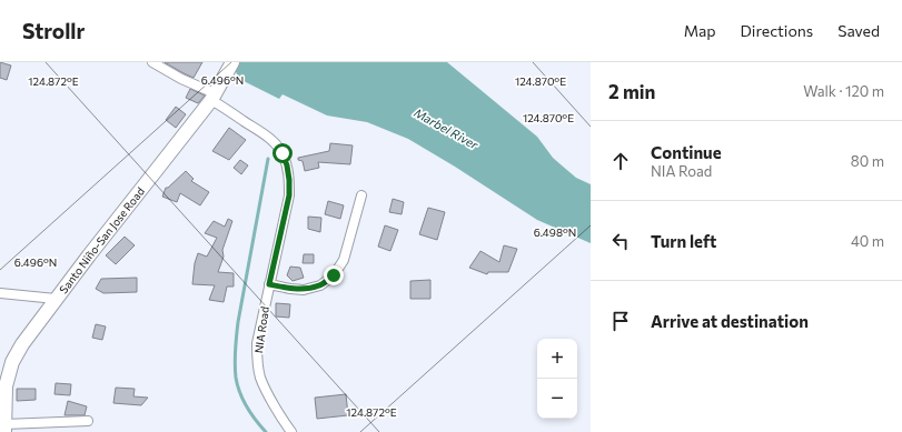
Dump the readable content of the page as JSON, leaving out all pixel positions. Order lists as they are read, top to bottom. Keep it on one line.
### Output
{"streets":{"main road":["Santo Niño-San Jose Road"],"street":["NIA Road"]},"crossings":[["Santo Niño-San Jose Road","NIA Road"]],"water":["Marbel River"],"page":{"header":"Strollr","nav":["Map","Directions","Saved"],"heading":["2 min","Walk · 120 m"],"list":[["Continue","NIA Road","80 m"],["Turn left","40 m"],"Arrive at destination"],"map_buttons":["+","−"]},"coordinates":["6.496°N","124.872°E","124.870°E","6.498°N"]}
